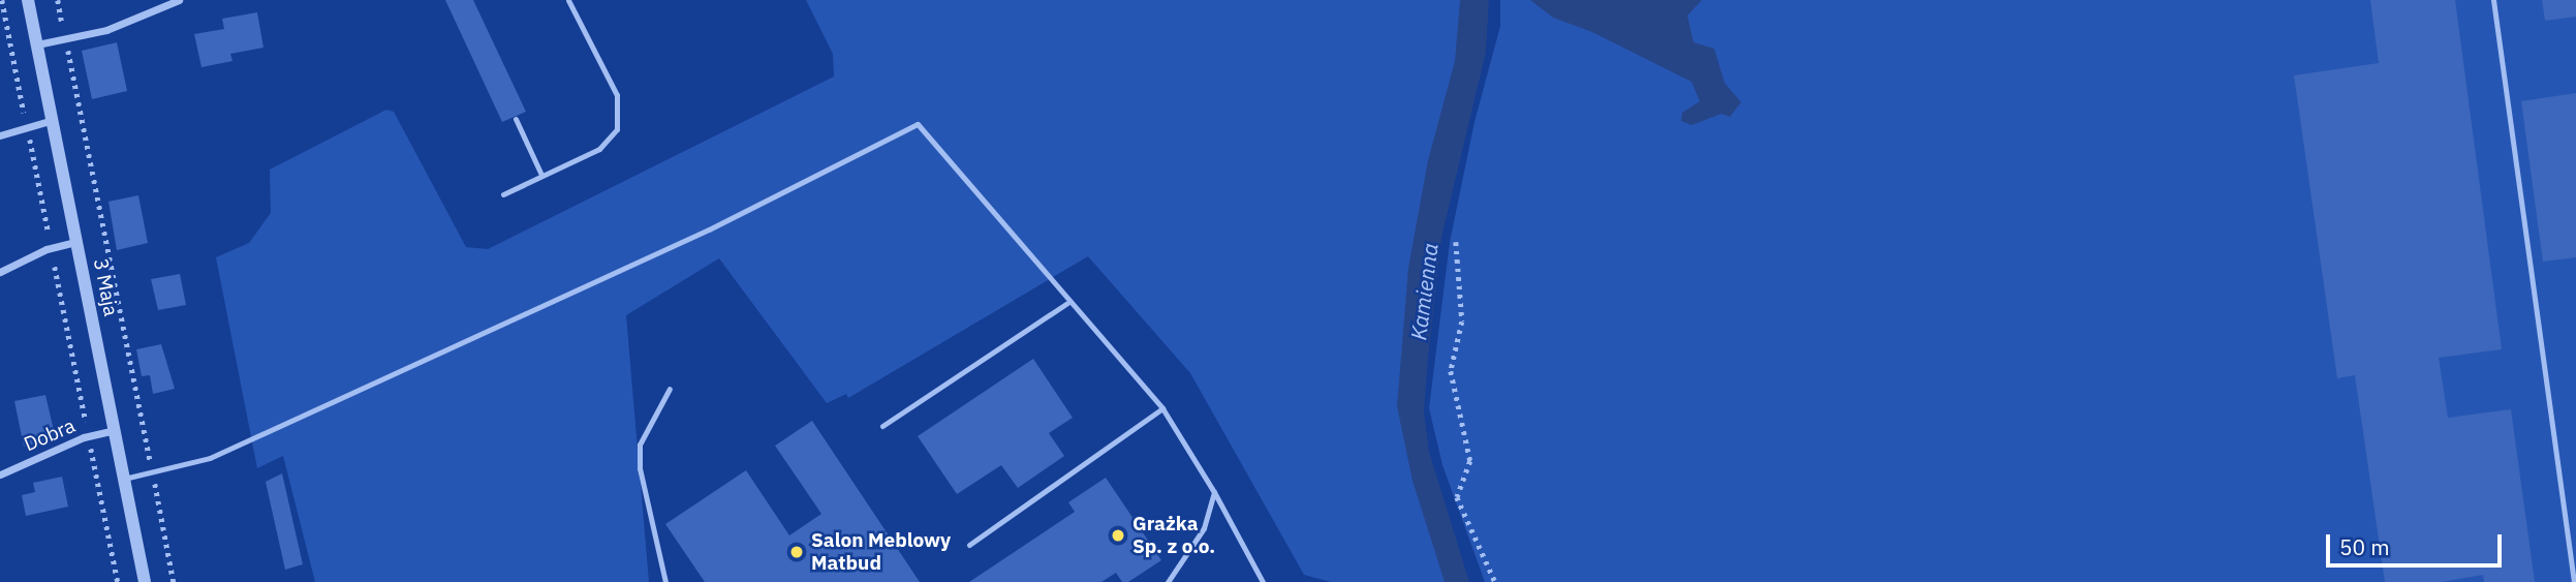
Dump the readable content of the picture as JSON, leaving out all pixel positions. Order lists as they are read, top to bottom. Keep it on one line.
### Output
{"streets":{"street":["3 Maja","Dobra"]},"crossings":[["3 Maja","Dobra"]],"water":["Kamienna"],"places":["Grażka Sp. z o.o.","Salon Meblowy Matbud"],"scale_bar":"50 m"}
